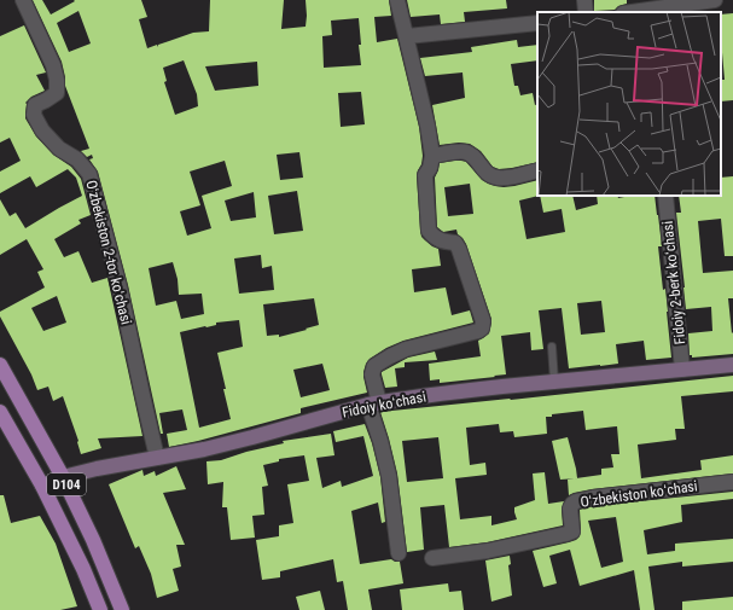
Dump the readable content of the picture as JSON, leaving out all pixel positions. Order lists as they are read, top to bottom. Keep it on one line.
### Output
{"streets":{"main road":["D104"],"street":["Oʻzbekiston 2-tor koʻchasi","Fidoiy 2-berk koʻchasi","Fidoiy koʻchasi","Oʻzbekiston koʻchasi"]},"crossings":[["Oʻzbekiston 2-tor koʻchasi","Fidoiy koʻchasi"],["Fidoiy 2-berk koʻchasi","Fidoiy koʻchasi"],["Fidoiy koʻchasi","D104"]]}
